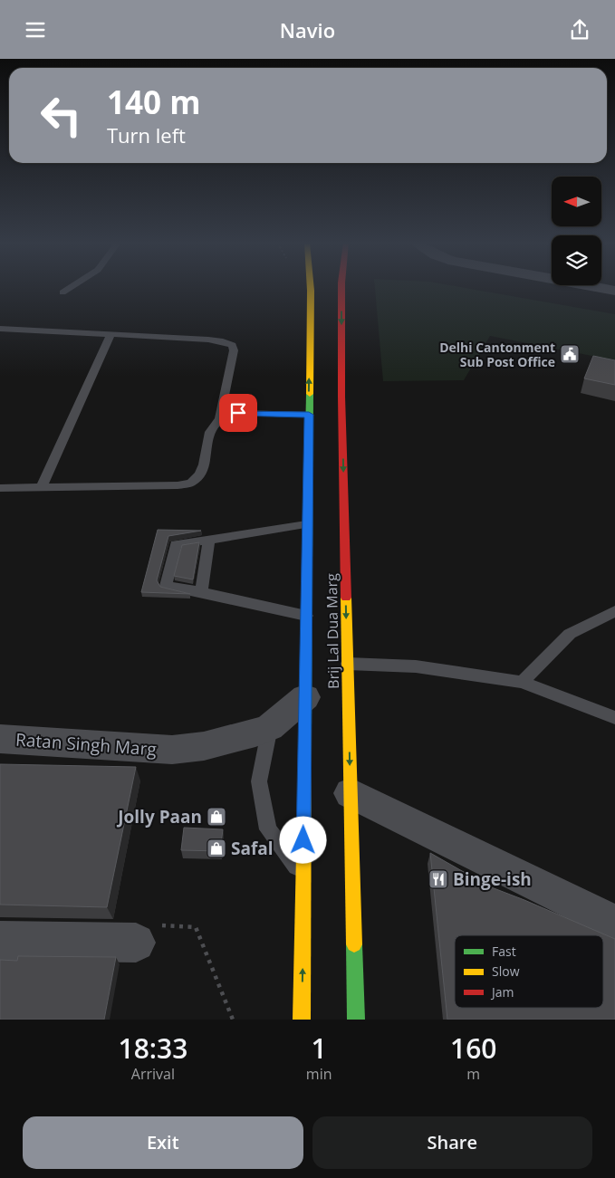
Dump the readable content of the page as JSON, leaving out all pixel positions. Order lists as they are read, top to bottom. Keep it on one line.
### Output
{"streets":{"street":["Brij Lal Dua Marg","Ratan Singh Marg"]},"crossings":[["Brij Lal Dua Marg","Ratan Singh Marg"]],"places":{"public building":["Delhi Cantonment Sub Post Office"],"shop":["Jolly Paan","Safal"],"restaurant":["Binge-ish"]},"legend":["Fast","Slow","Jam"],"north":"left","page":{"header":"Navio","turn":["140 m","Turn left"],"eta":["18:33","Arrival","1","min","160","m"],"buttons":["Exit","Share"]}}
